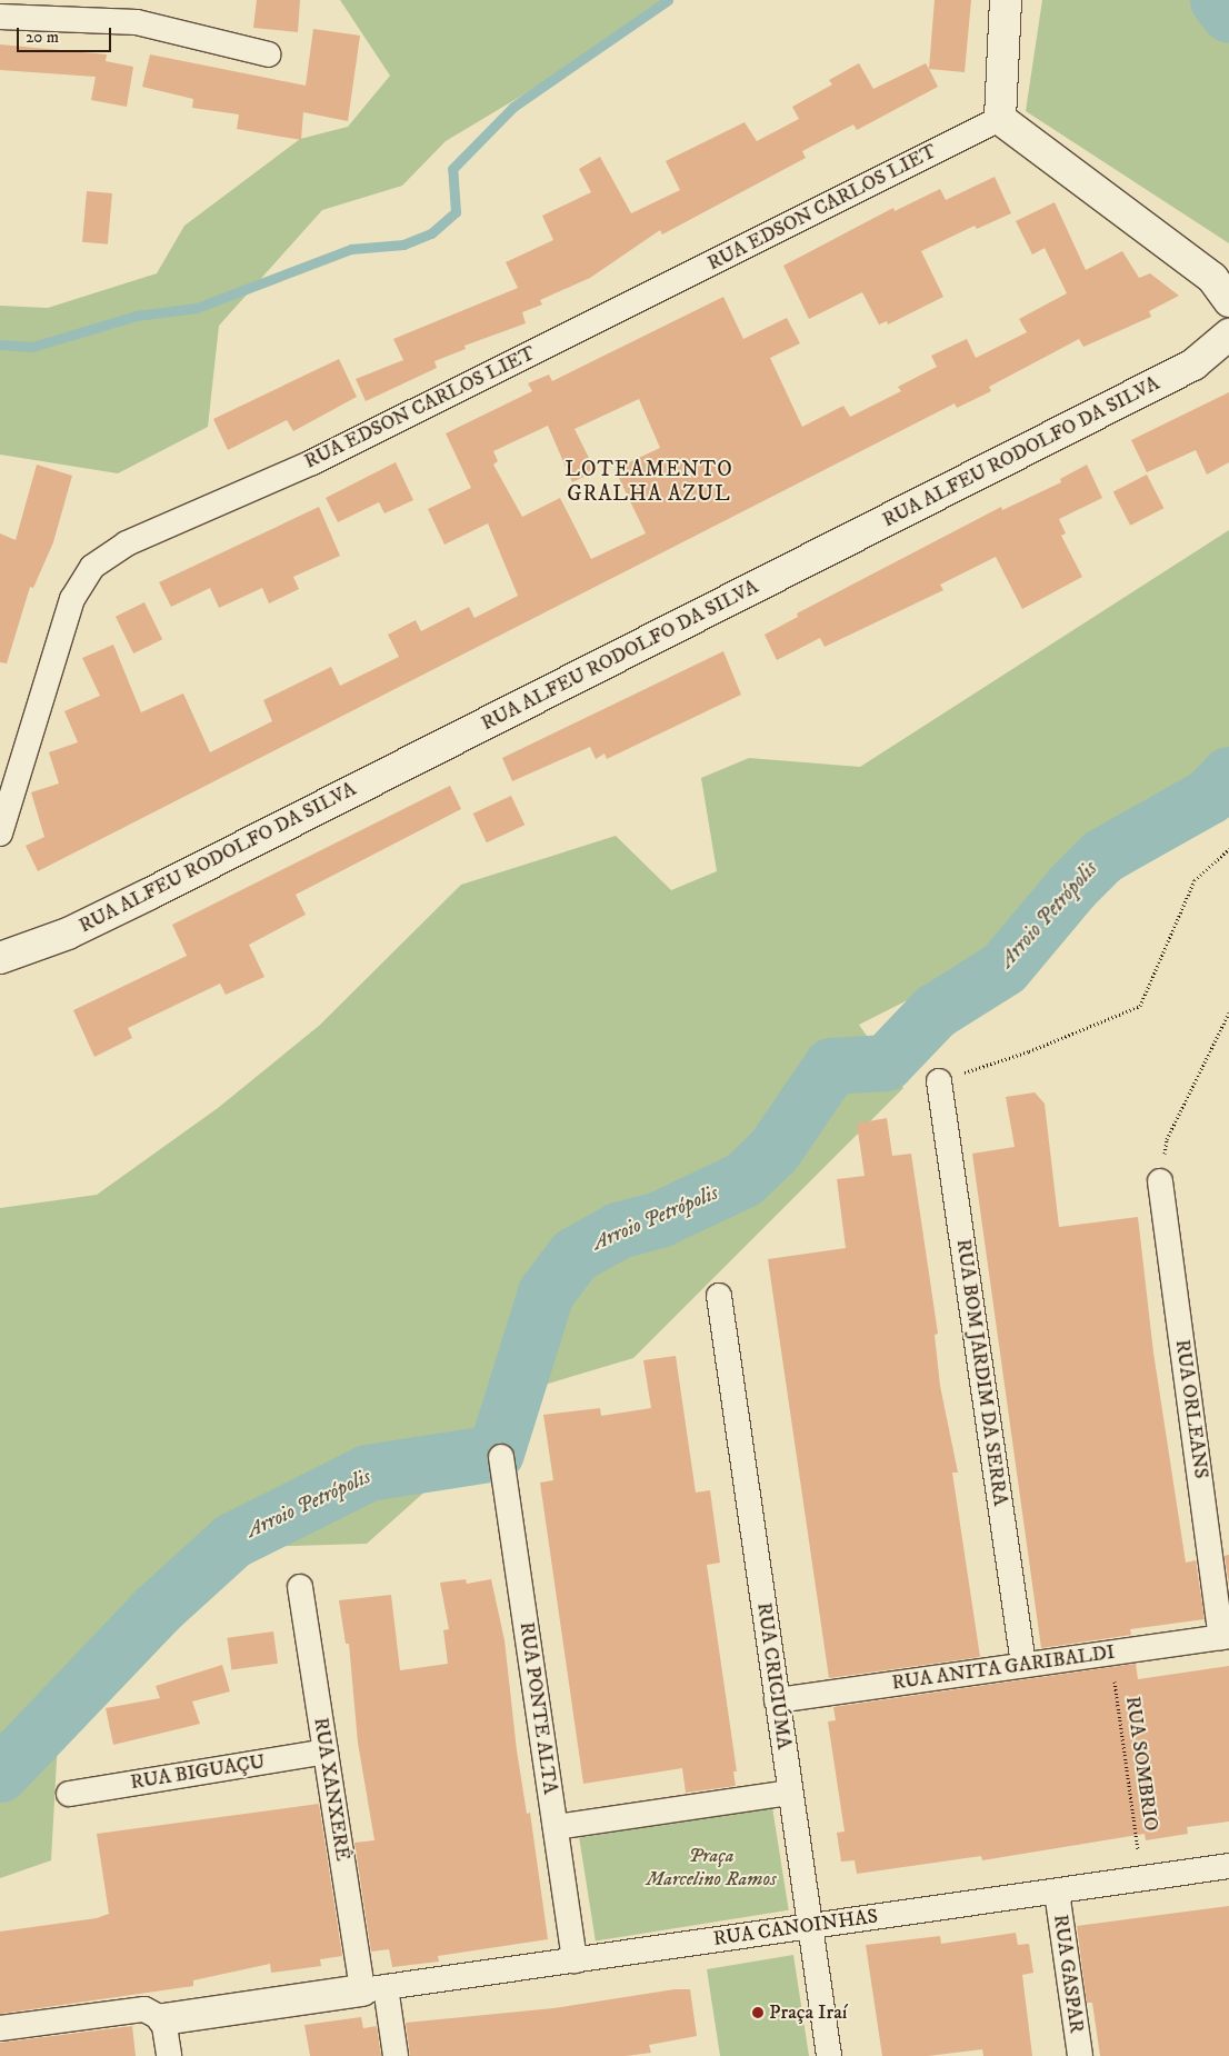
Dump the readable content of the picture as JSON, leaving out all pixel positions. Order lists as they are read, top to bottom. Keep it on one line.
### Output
{"streets":{"street":["RUA EDSON CARLOS LIET","RUA ALFEU RODOLFO DA SILVA","RUA BOM JARDIM DA SERRA","RUA ORLEANS","RUA ANITA GARIBALDI","RUA CRICIÚMA","RUA PONTE ALTA","RUA BIGUAÇU","RUA XANXERÊ","RUA CANOINHAS","RUA GASPAR"],"path":["RUA SOMBRIO"]},"crossings":[["RUA BOM JARDIM DA SERRA","RUA ANITA GARIBALDI"],["RUA ORLEANS","RUA ANITA GARIBALDI"],["RUA ANITA GARIBALDI","RUA CRICIÚMA"],["RUA ANITA GARIBALDI","RUA SOMBRIO"],["RUA CRICIÚMA","RUA CANOINHAS"],["RUA PONTE ALTA","RUA CANOINHAS"],["RUA SOMBRIO","RUA CANOINHAS"],["RUA BIGUAÇU","RUA XANXERÊ"],["RUA XANXERÊ","RUA CANOINHAS"],["RUA CANOINHAS","RUA GASPAR"]],"districts":["LOTEAMENTO GRALHA AZUL"],"water":["Arroio Petrópolis"],"parks":["Praça Marcelino Ramos"],"places":["Praça Iraí"],"scale_bar":"20 m"}
